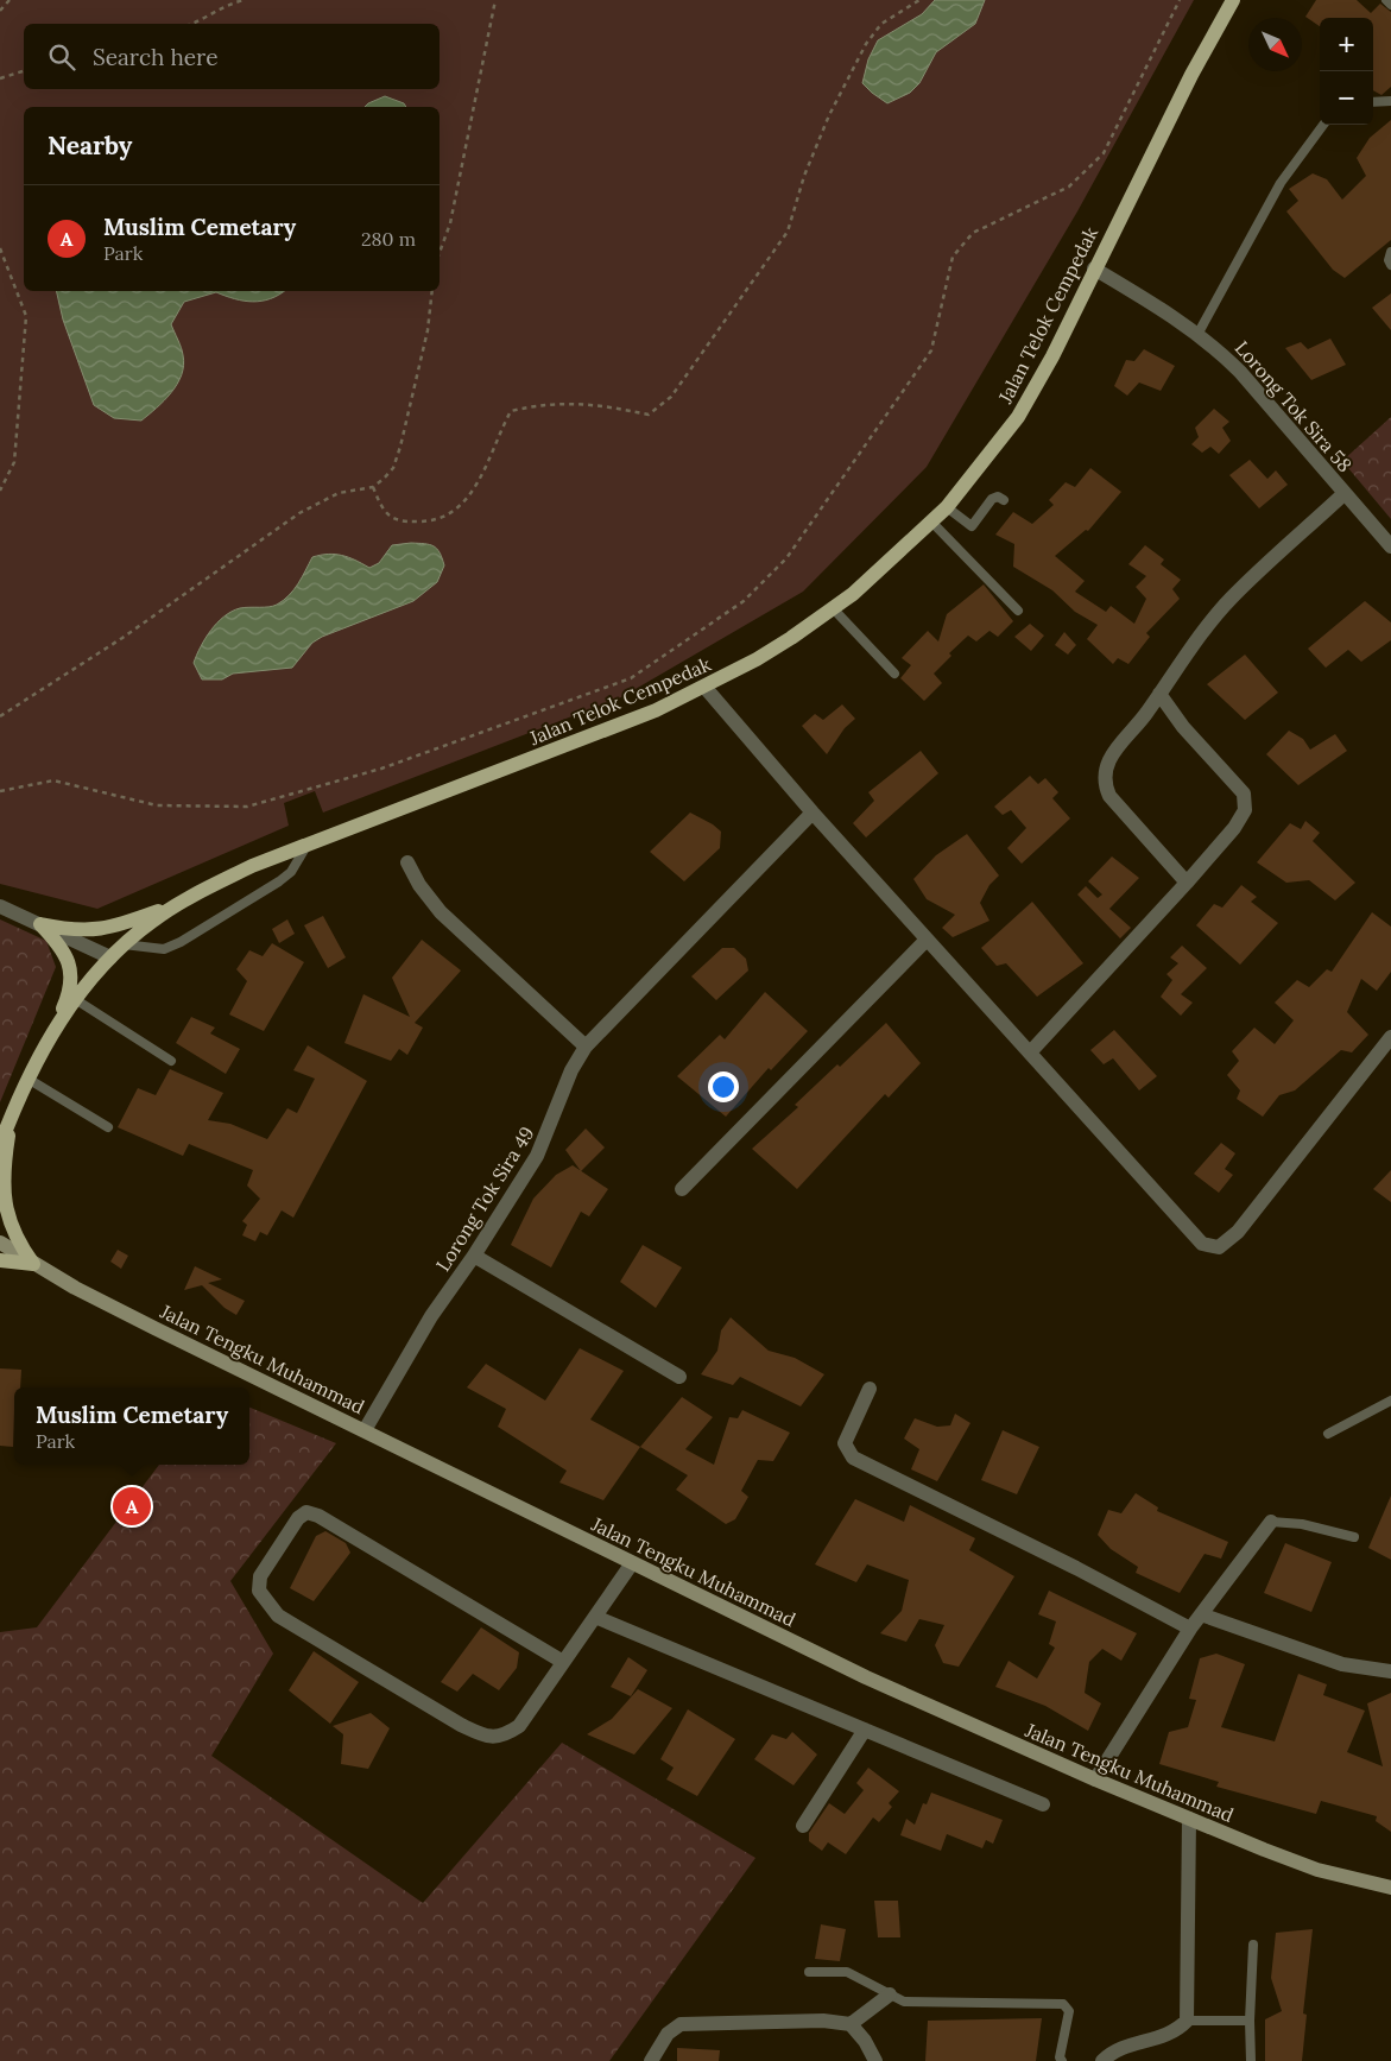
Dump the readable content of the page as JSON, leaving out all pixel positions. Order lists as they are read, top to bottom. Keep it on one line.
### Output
{"streets":{"main road":["Jalan Telok Cempedak","Jalan Tengku Muhammad"],"street":["Lorong Tok Sira 58","Lorong Tok Sira 49"]},"crossings":[["Jalan Telok Cempedak","Lorong Tok Sira 58"],["Lorong Tok Sira 49","Jalan Tengku Muhammad"]],"north":"bottom right","page":{"map_buttons":["+","−"],"search":"Search here","heading":"Nearby","list":[{"mark":"A","name":"Muslim Cemetary","note":"Park","value":"280 m"}],"popup":["Muslim Cemetary","Park"],"pins":"A"}}
